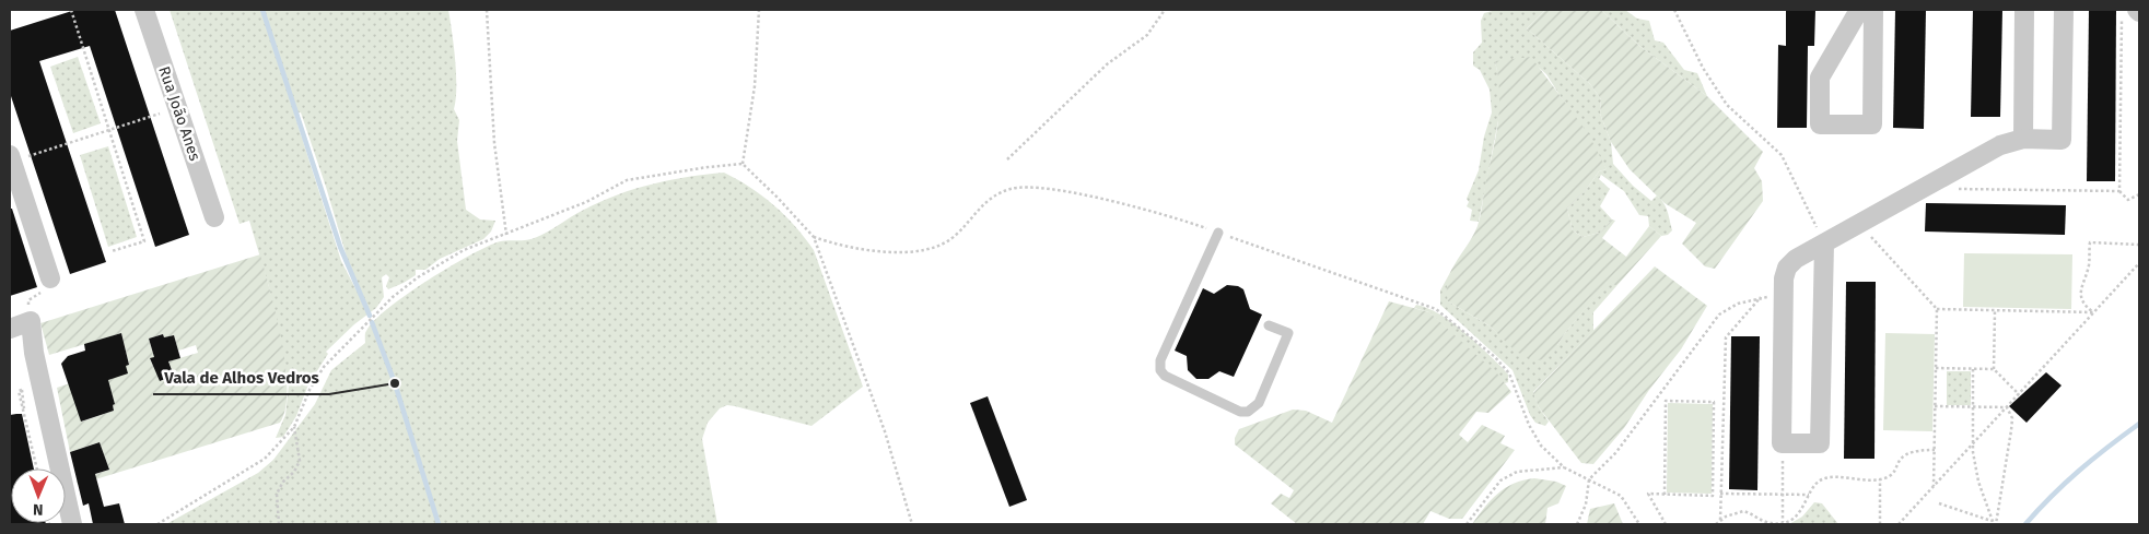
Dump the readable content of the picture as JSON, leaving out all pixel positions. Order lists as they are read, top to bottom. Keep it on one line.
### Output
{"streets":{"street":["Rua João Anes"]},"places":["Vala de Alhos Vedros"],"north":"bottom"}
